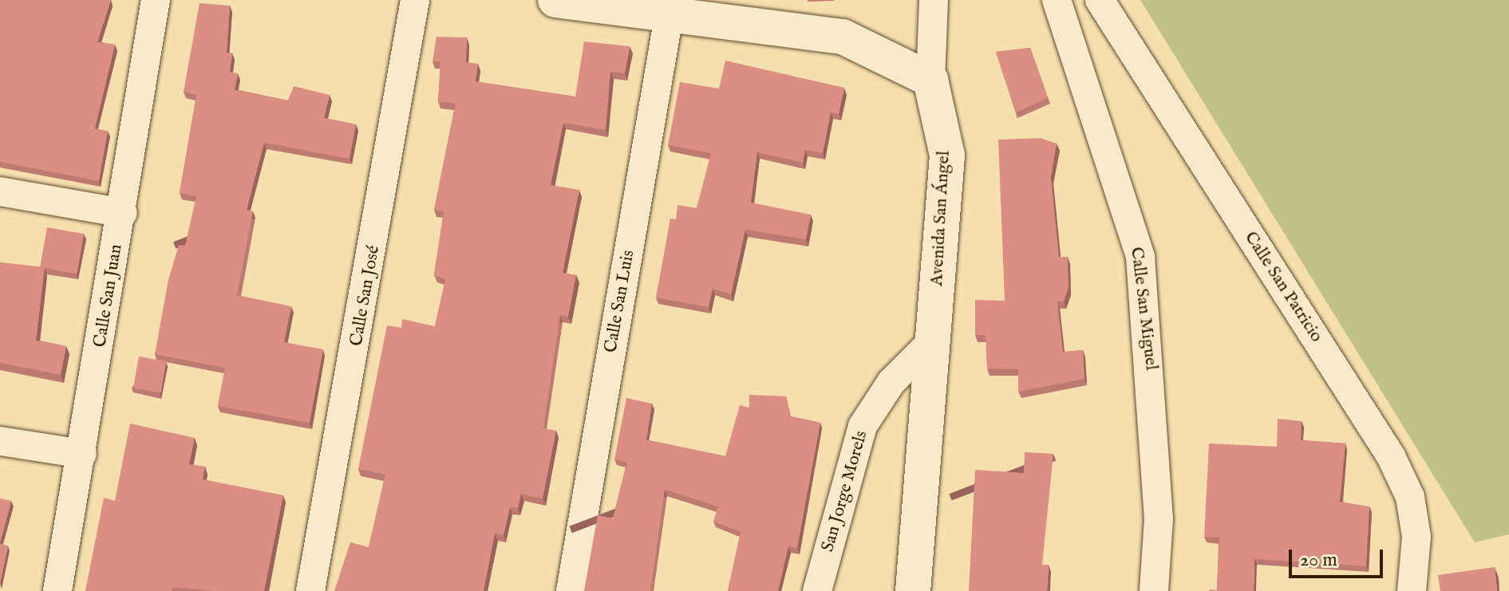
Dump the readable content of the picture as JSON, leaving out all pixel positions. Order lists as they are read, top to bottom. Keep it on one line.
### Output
{"streets":{"street":["Avenida San Ángel","Calle San Patricio","Calle San Juan","Calle San José","Calle San Luis","Calle San Miguel","San Jorge Morels"]},"crossings":[["Avenida San Ángel","San Jorge Morels"]],"scale_bar":"20 m"}
